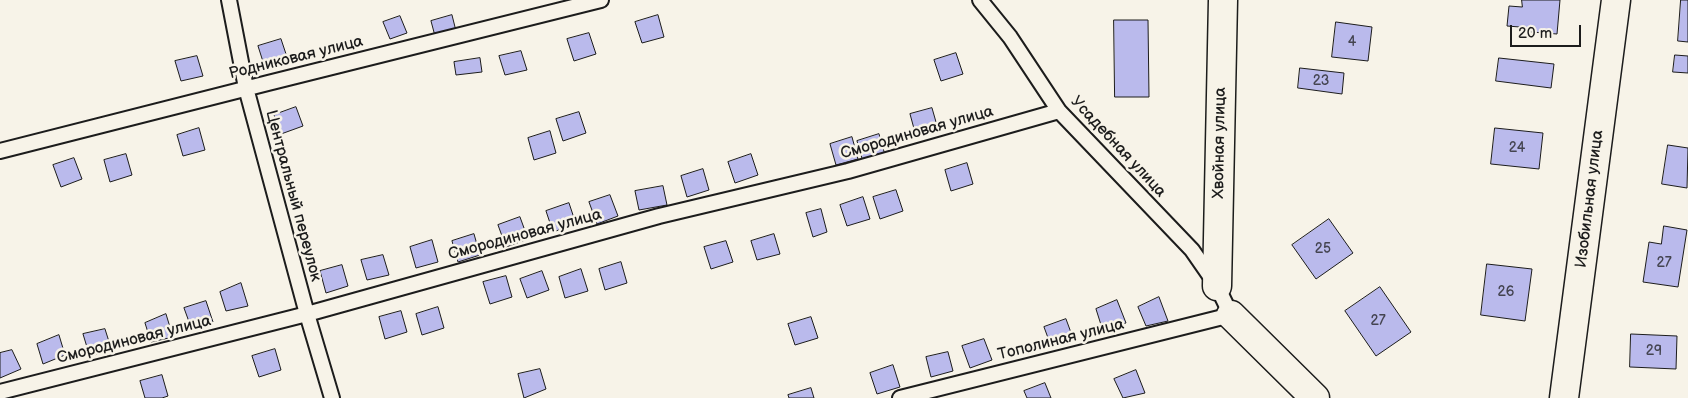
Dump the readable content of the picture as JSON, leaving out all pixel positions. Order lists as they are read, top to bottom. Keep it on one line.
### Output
{"streets":{"street":["Хвойная улица","Изобильная улица"],"lane":["Родниковая улица","Смородиновая улица","Усадебная улица","Центральный переулок","Тополиная улица"]},"crossings":[["Родниковая улица","Центральный переулок"],["Смородиновая улица","Усадебная улица"],["Смородиновая улица","Центральный переулок"],["Хвойная улица","Усадебная улица"],["Усадебная улица","Тополиная улица"]],"house_numbers":["4","23","24","25","27","26","27","29"],"scale_bar":"20 m"}
